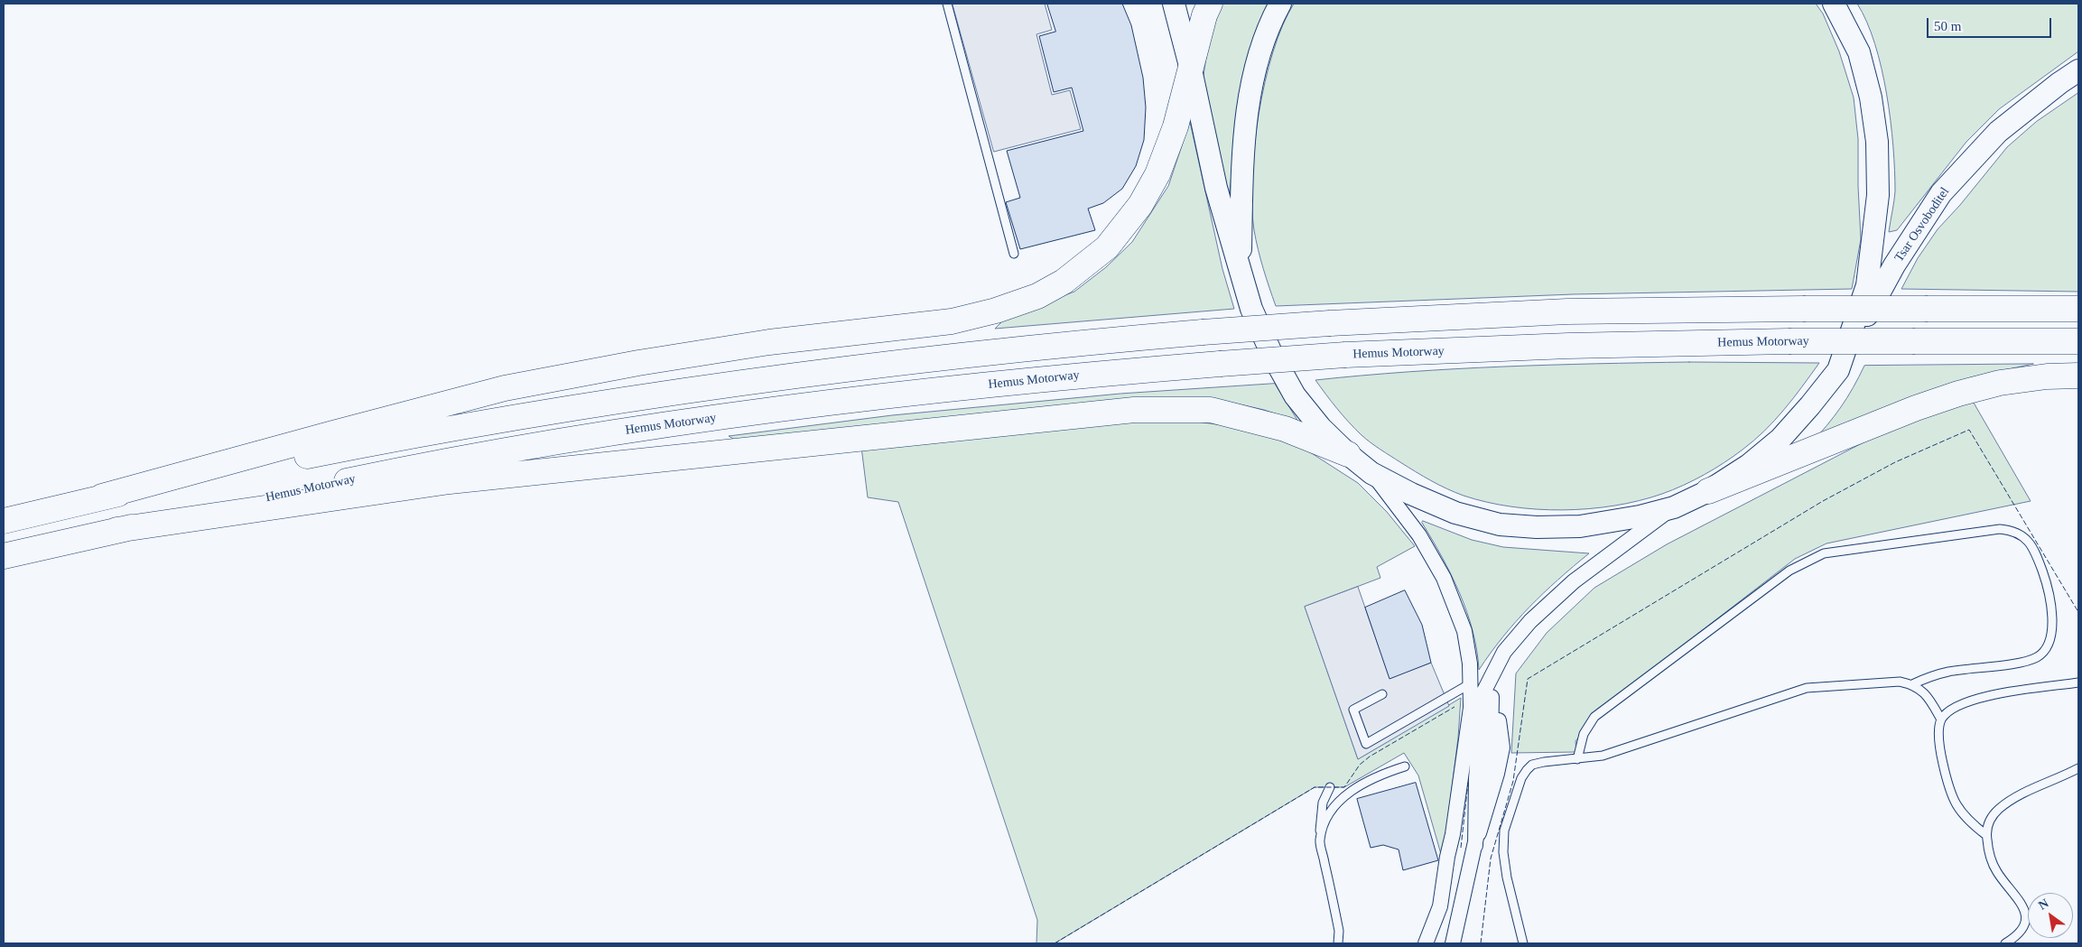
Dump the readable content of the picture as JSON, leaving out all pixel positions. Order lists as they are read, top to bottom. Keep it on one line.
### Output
{"streets":{"highway":["Hemus Motorway"],"main road":["Tsar Osvoboditel"]},"scale_bar":"50 m","north":"top left"}
